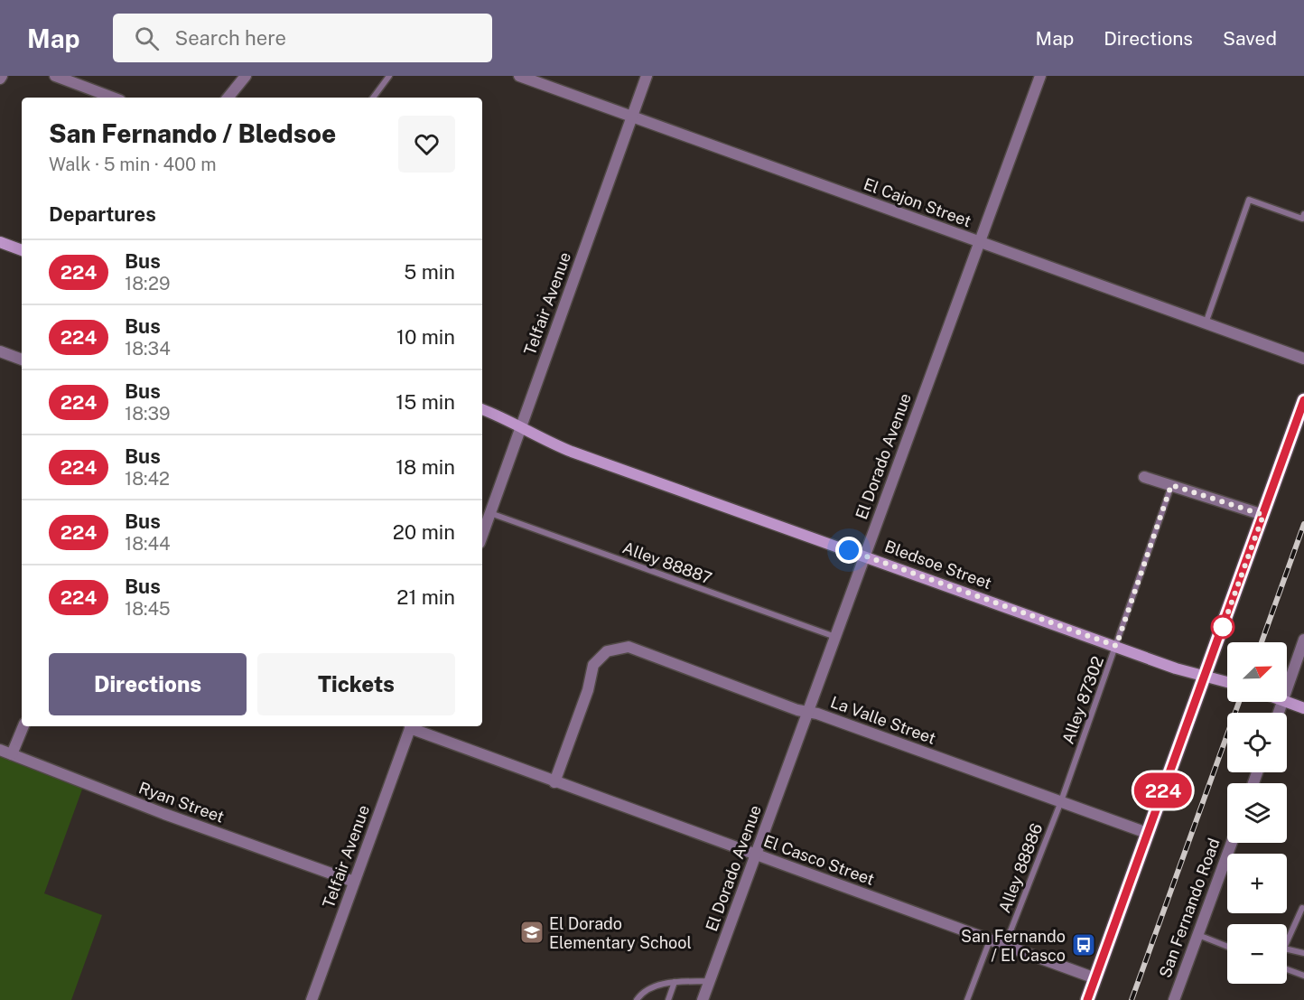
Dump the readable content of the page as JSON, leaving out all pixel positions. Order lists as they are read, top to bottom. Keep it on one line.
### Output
{"streets":{"street":["El Cajon Street","Telfair Avenue","El Dorado Avenue","Bledsoe Street","La Valle Street","Ryan Street","El Casco Street","San Fernando Road"],"lane":["Alley 88887","Alley 87302","Alley 88886"]},"crossings":[["El Cajon Street","Telfair Avenue"],["El Cajon Street","El Dorado Avenue"],["Telfair Avenue","Alley 88887"],["Telfair Avenue","Bledsoe Street"],["Telfair Avenue","Ryan Street"],["El Dorado Avenue","Alley 88887"],["El Dorado Avenue","Bledsoe Street"],["El Dorado Avenue","La Valle Street"],["El Dorado Avenue","El Casco Street"],["Bledsoe Street","Alley 87302"],["Alley 87302","La Valle Street"],["Alley 87302","Alley 88886"],["La Valle Street","El Casco Street"],["La Valle Street","Alley 88886"],["El Casco Street","Alley 88886"]],"places":{"school or university":["El Dorado Elementary School"],"bus stop":["San Fernando / El Casco"]},"lines":["bus line 224"],"north":"top right","page":{"header":"Map","search":"Search here","nav":["Map","Directions","Saved"],"on_map":"224","heading":[["San Fernando / Bledsoe","Walk · 5 min · 400 m"],"Departures"],"list":[{"mark":"224","name":"Bus","note":"18:29","value":"5 min"},{"mark":"224","name":"Bus","note":"18:34","value":"10 min"},{"mark":"224","name":"Bus","note":"18:39","value":"15 min"},{"mark":"224","name":"Bus","note":"18:42","value":"18 min"},{"mark":"224","name":"Bus","note":"18:44","value":"20 min"},{"mark":"224","name":"Bus","note":"18:45","value":"21 min"}],"map_buttons":["+","−"],"buttons":["Directions","Tickets"]}}
